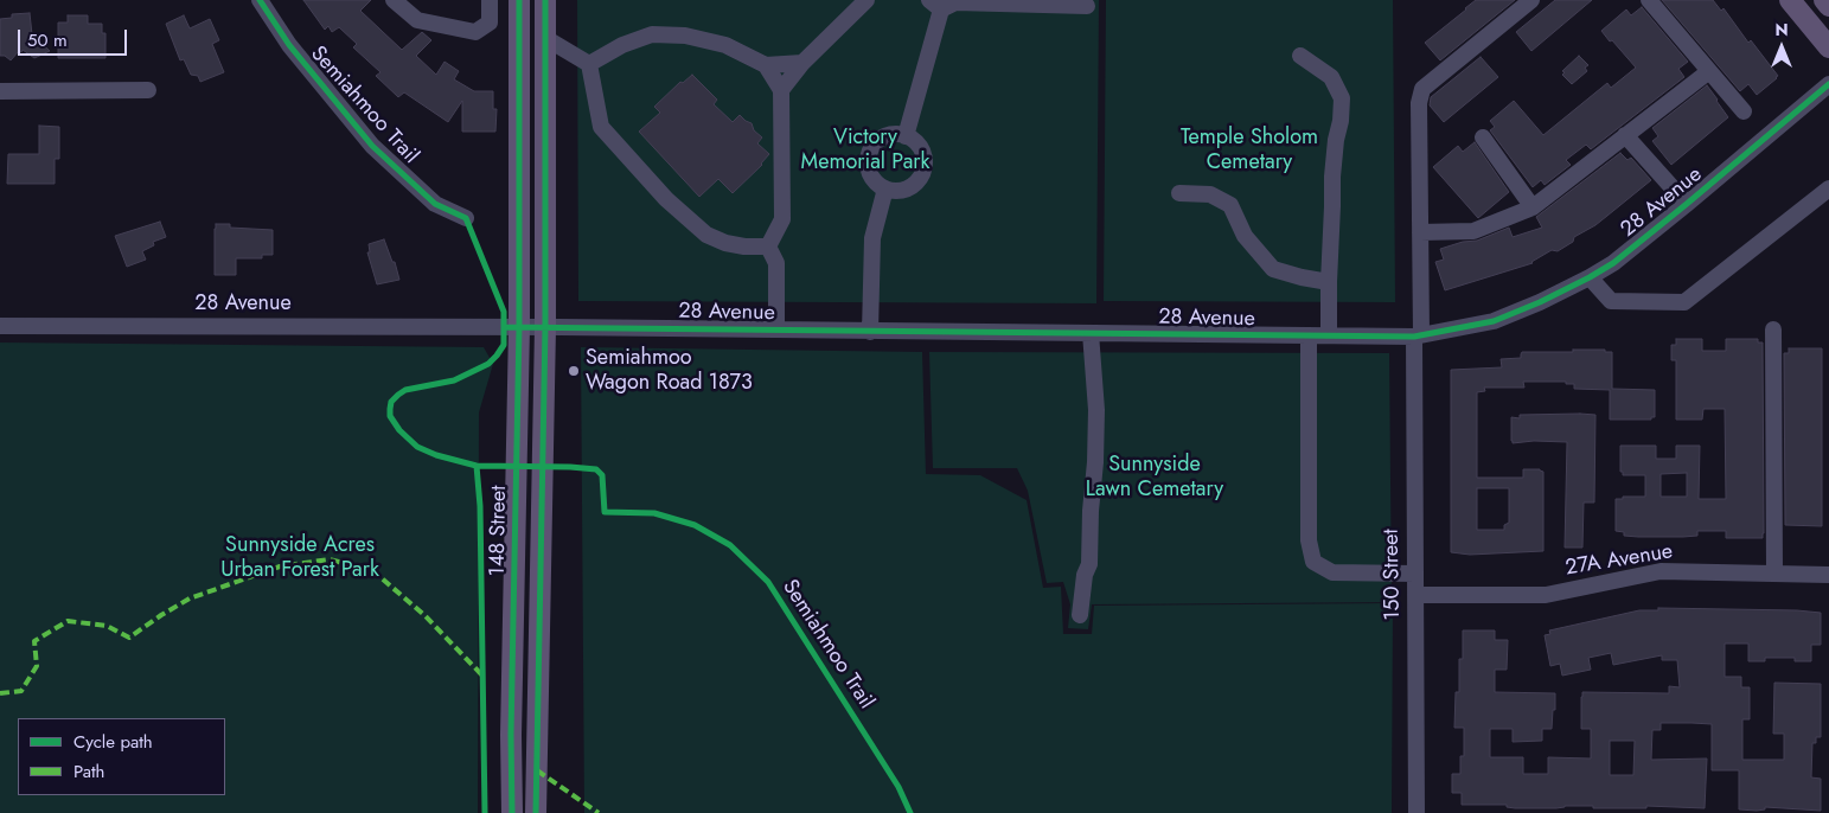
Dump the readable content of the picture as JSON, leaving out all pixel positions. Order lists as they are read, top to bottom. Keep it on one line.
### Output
{"streets":{"main road":["148 Street"],"street":["Semiahmoo Trail","28 Avenue","27A Avenue","150 Street"]},"crossings":[["28 Avenue","148 Street"],["28 Avenue","150 Street"],["27A Avenue","150 Street"]],"parks":["Victory Memorial Park","Temple Sholom Cemetary","Sunnyside Lawn Cemetary","Sunnyside Acres Urban Forest Park"],"places":["Semiahmoo Wagon Road 1873"],"legend":["Cycle path","Path"],"scale_bar":"50 m","north":"top"}
